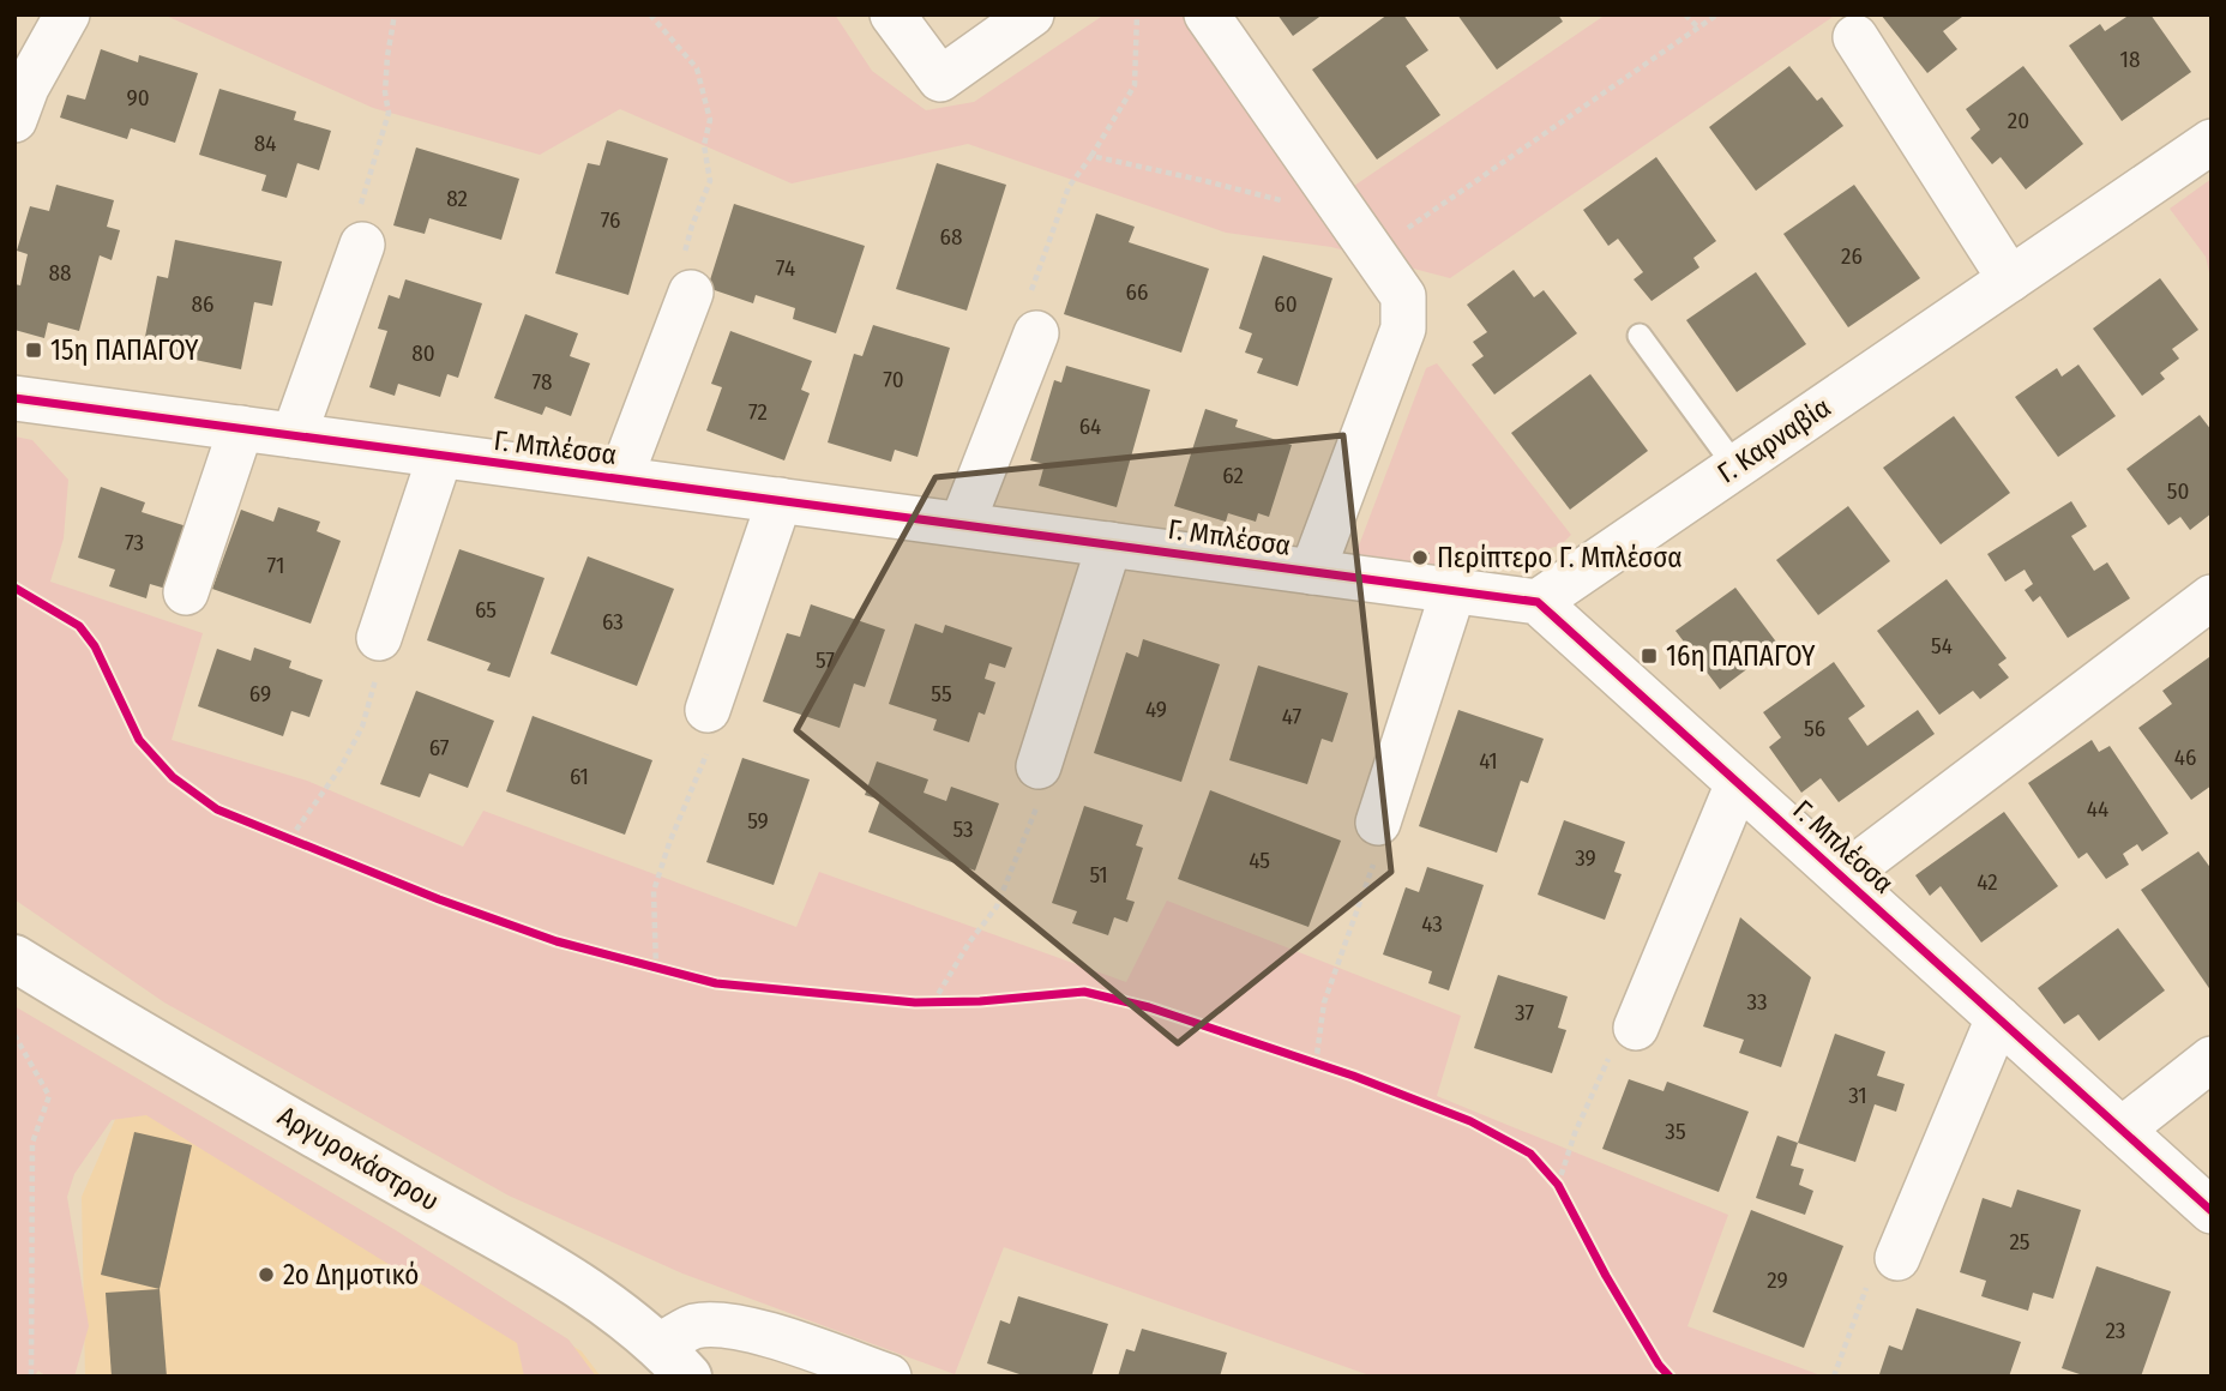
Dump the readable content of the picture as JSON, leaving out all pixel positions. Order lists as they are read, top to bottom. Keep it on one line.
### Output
{"streets":{"street":["Γ. Καρναβία","Γ. Μπλέσσα","Αργυροκάστρου"]},"crossings":[["Γ. Καρναβία","Γ. Μπλέσσα"]],"places":{"transit":["15η ΠΑΠΑΓΟΥ","16η ΠΑΠΑΓΟΥ"],"other":["Περίπτερο Γ. Μπλέσσα","2ο Δημοτικό"]},"house_numbers":["18","90","20","84","82","76","68","26","74","88","66","86","60","80","70","78","72","64","62","50","73","71","65","63","54","57","69","55","49","47","56","67","46","41","61","44","59","53","39","45","51","42","43","33","37","31","35","25","29","23"]}
